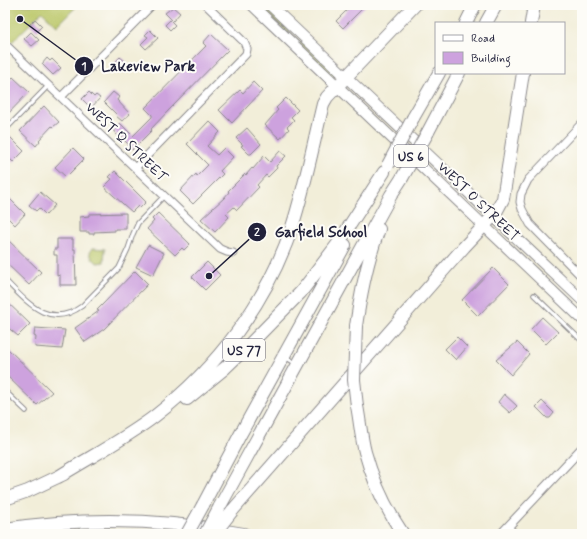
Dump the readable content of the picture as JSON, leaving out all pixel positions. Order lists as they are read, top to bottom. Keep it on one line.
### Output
{"streets":{"highway":["US 77"],"main road":["US 6","WEST O STREET"],"street":["WEST Q STREET"]},"places":["Lakeview Park","Garfield School"],"legend":["Road","Building"]}
